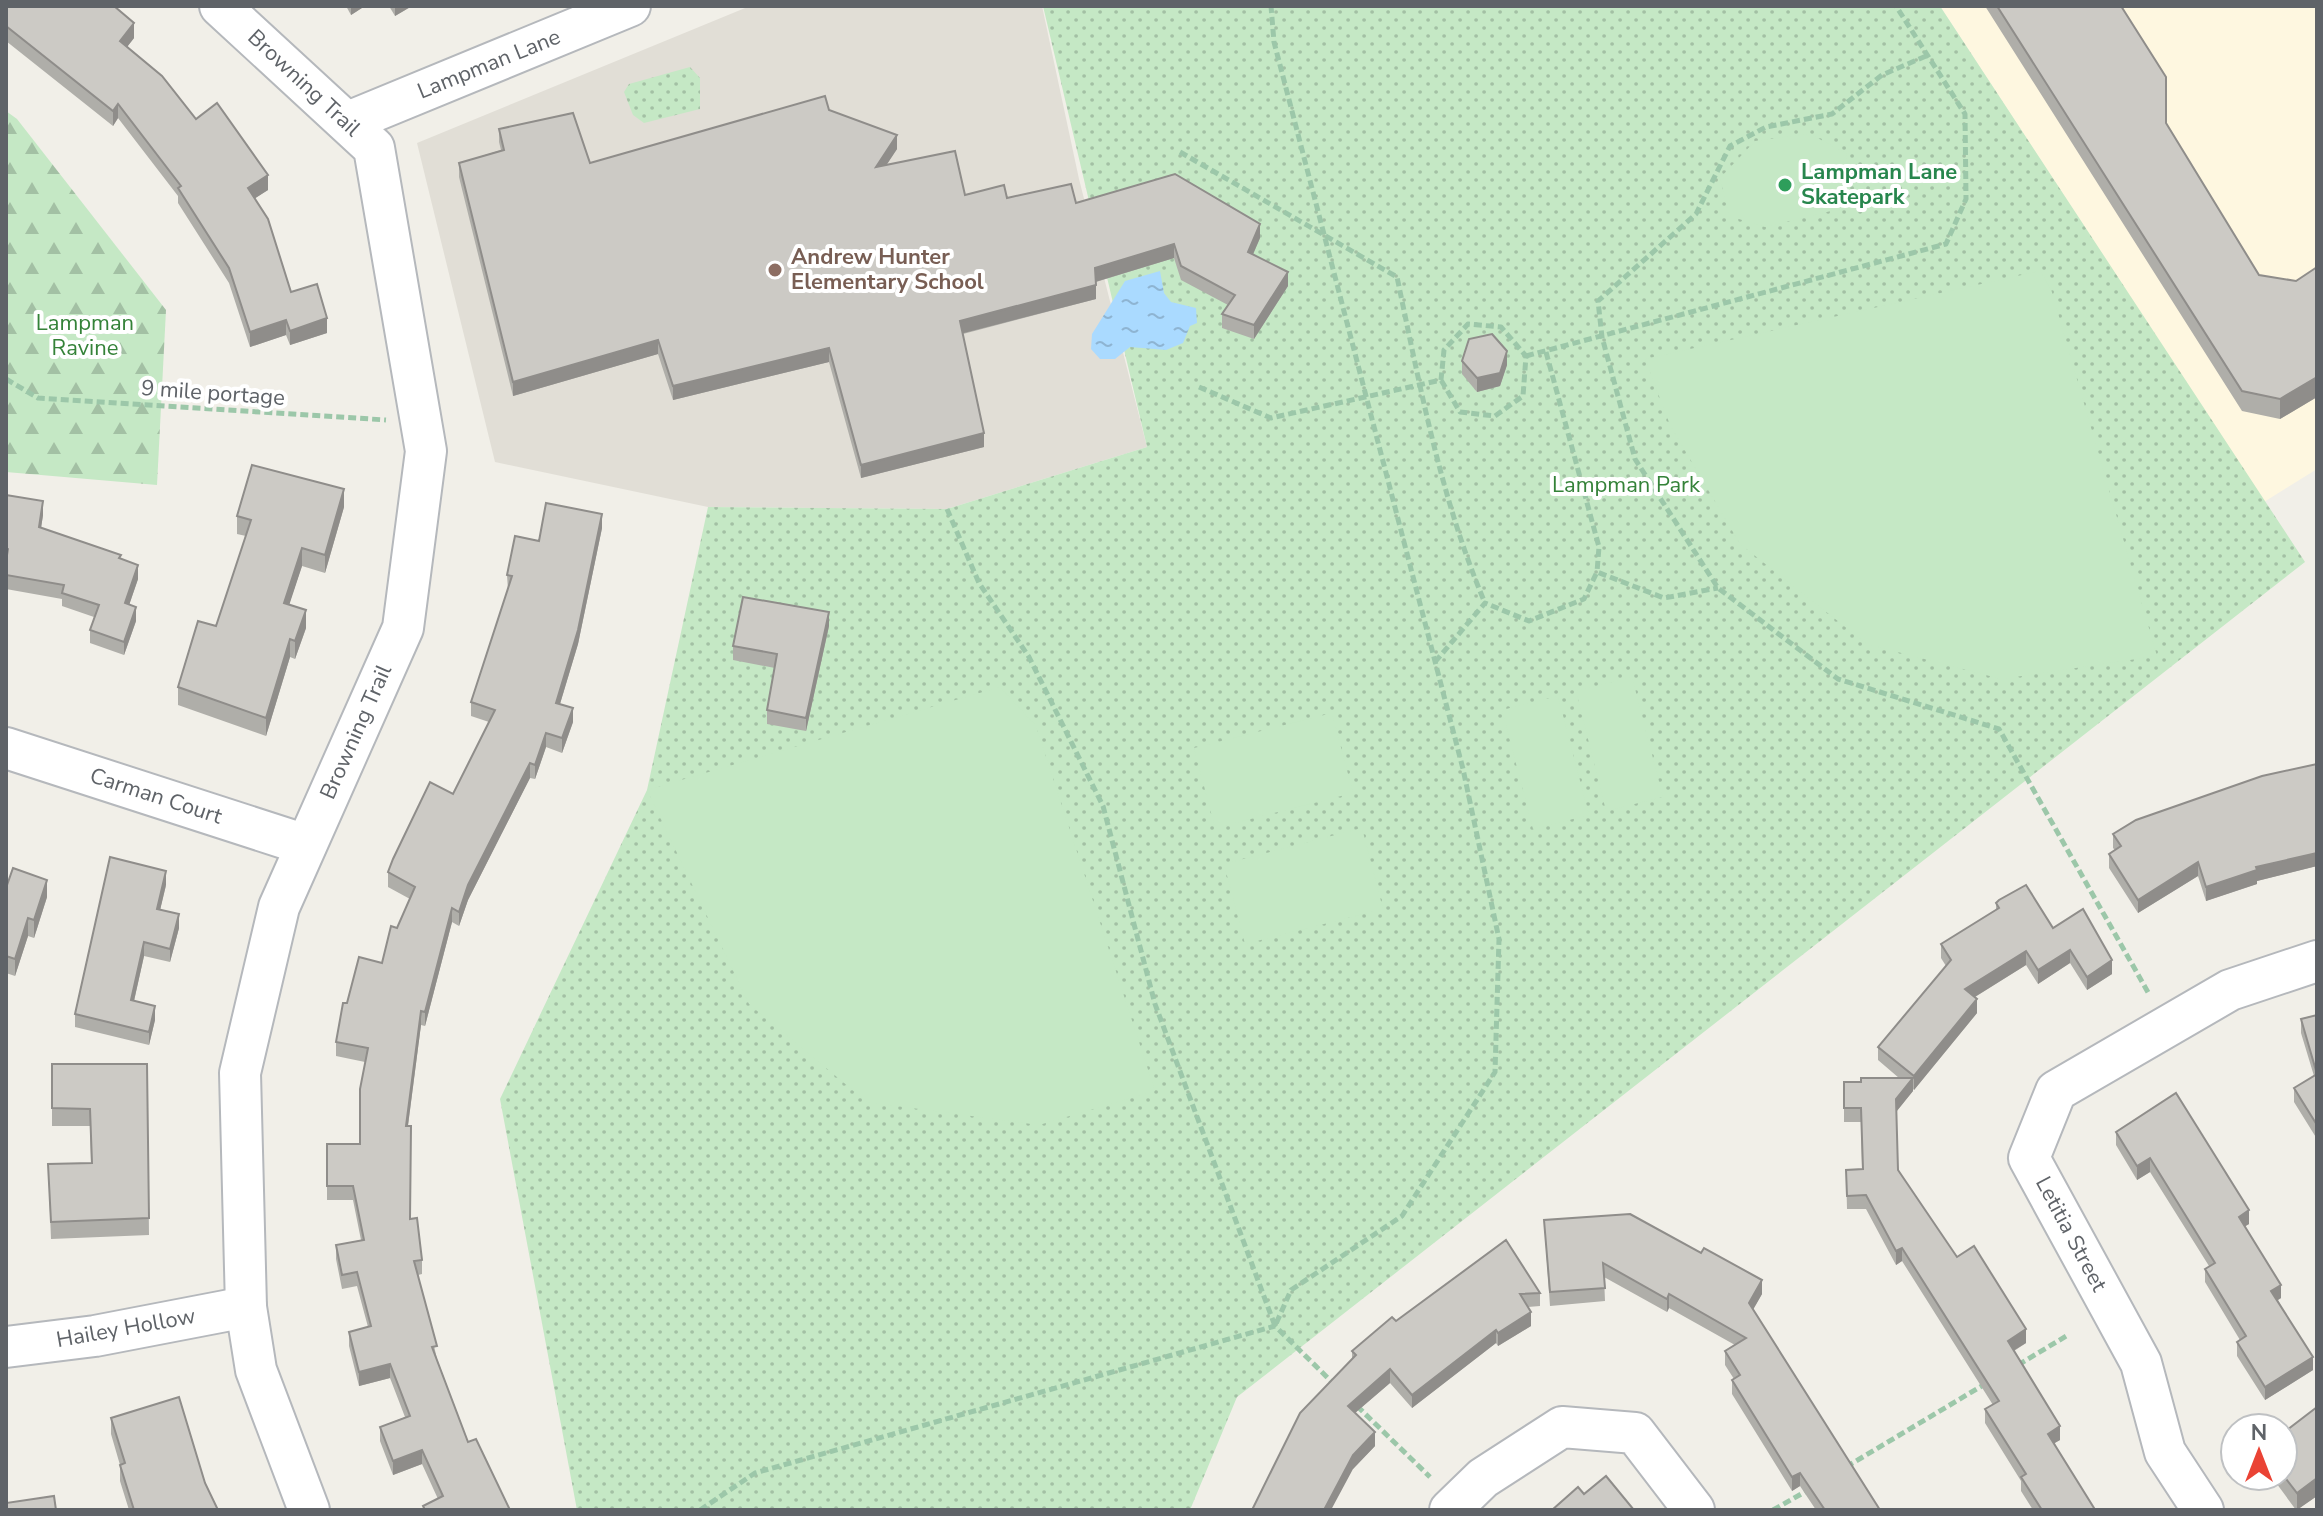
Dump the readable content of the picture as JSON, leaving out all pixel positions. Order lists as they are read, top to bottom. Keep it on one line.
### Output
{"streets":{"street":["Lampman Lane","Browning Trail","Carman Court","Letitia Street","Hailey Hollow"],"path":["9 mile portage"]},"crossings":[["Lampman Lane","Browning Trail"],["Browning Trail","9 mile portage"],["Browning Trail","Carman Court"],["Browning Trail","Hailey Hollow"]],"parks":["Lampman Ravine","Lampman Park"],"places":["Lampman Lane Skatepark","Andrew Hunter Elementary School"],"north":"top"}
